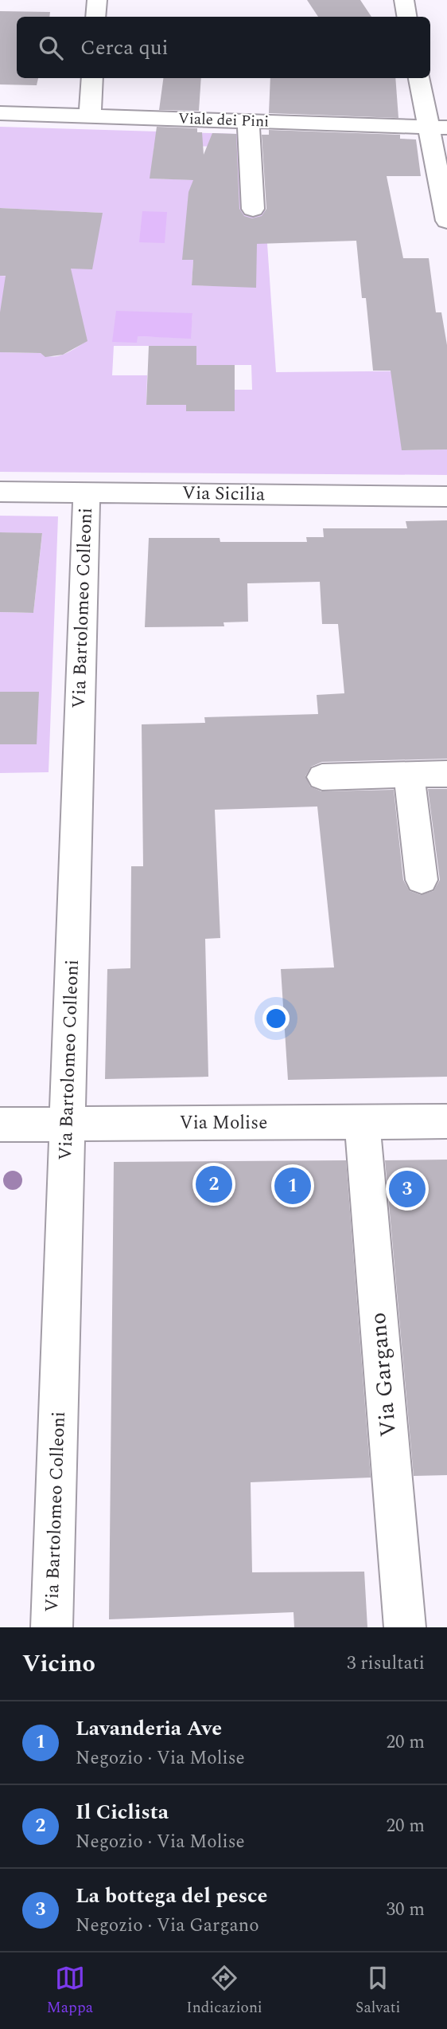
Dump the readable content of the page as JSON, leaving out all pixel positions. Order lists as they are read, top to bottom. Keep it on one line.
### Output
{"streets":{"street":["Viale dei Pini","Via Sicilia","Via Bartolomeo Colleoni","Via Molise","Via Gargano"]},"crossings":[["Via Sicilia","Via Bartolomeo Colleoni"],["Via Bartolomeo Colleoni","Via Molise"],["Via Molise","Via Gargano"]],"page":{"search":"Cerca qui","pins":["2","1","3"],"heading":["Vicino","3 risultati"],"list":[{"mark":"1","name":"Lavanderia Ave","note":"Negozio · Via Molise","value":"20 m"},{"mark":"2","name":"Il Ciclista","note":"Negozio · Via Molise","value":"20 m"},{"mark":"3","name":"La bottega del pesce","note":"Negozio · Via Gargano","value":"30 m"}],"nav":["Mappa","Indicazioni","Salvati"]}}
